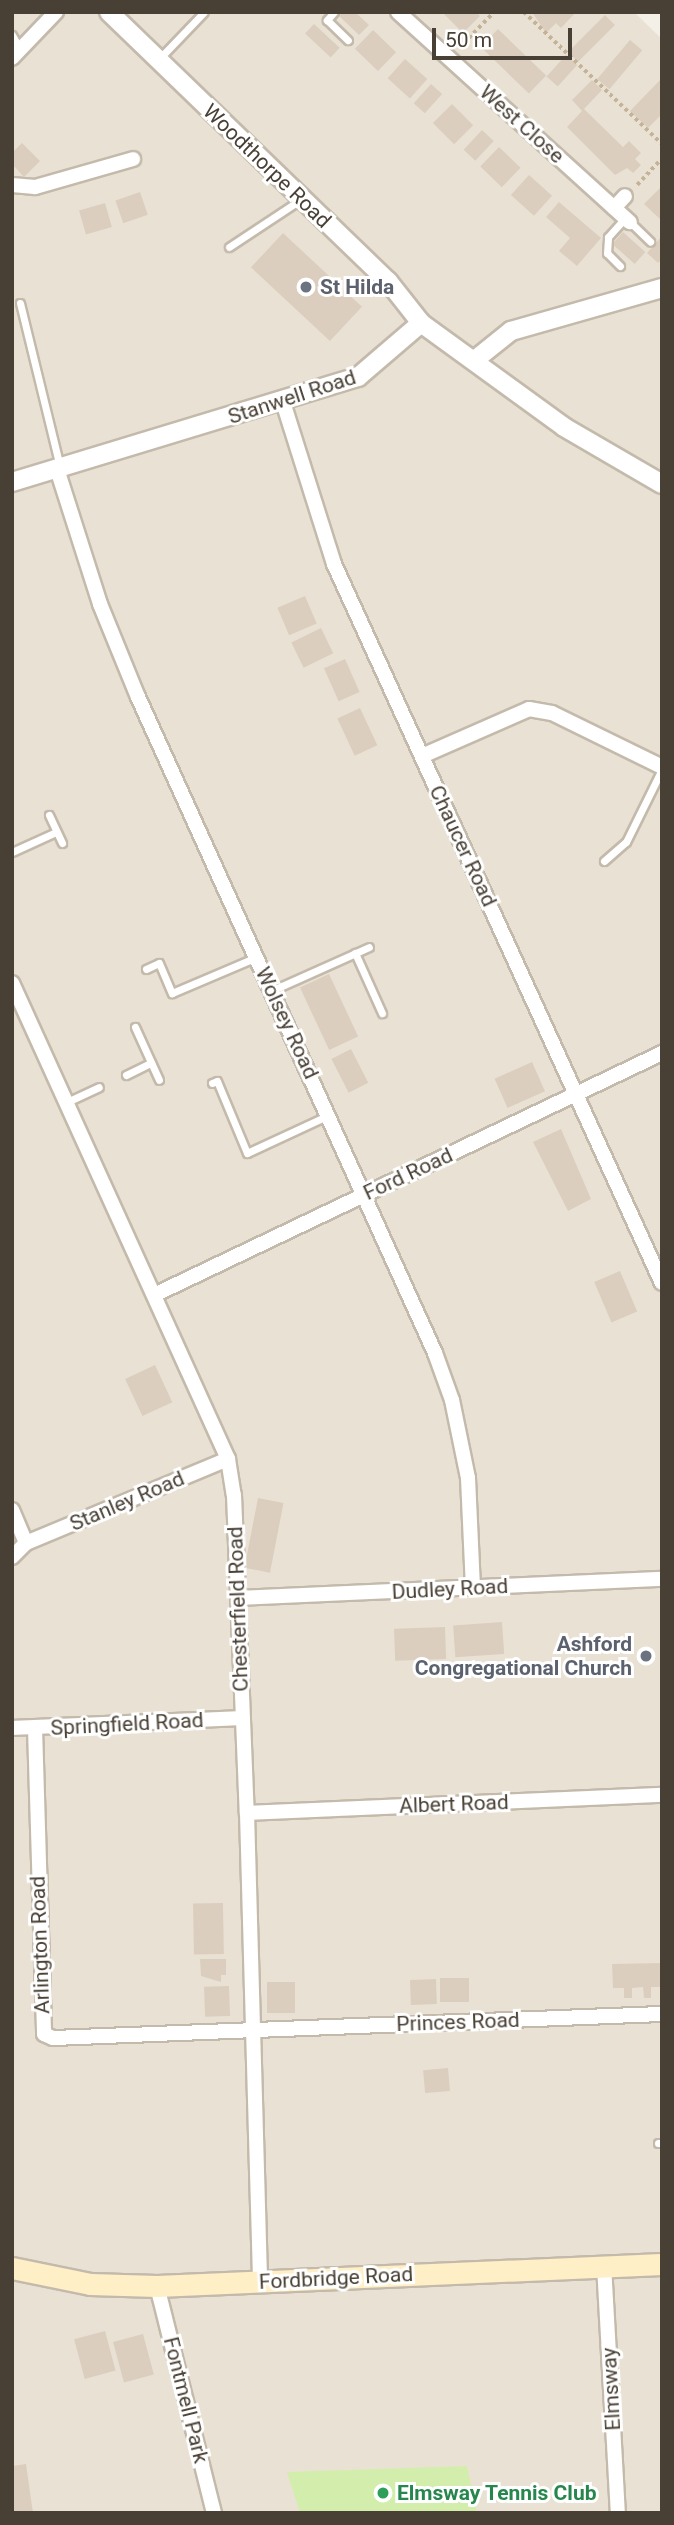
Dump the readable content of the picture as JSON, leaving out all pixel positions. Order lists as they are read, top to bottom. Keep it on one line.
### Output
{"streets":{"main road":["Fordbridge Road"],"street":["West Close","Woodthorpe Road","Stanwell Road","Chaucer Road","Wolsey Road","Ford Road","Stanley Road","Dudley Road","Chesterfield Road","Springfield Road","Albert Road","Arlington Road","Princes Road","Elmsway","Fontmell Park"]},"crossings":[["Woodthorpe Road","Stanwell Road"],["Stanwell Road","Chaucer Road"],["Stanwell Road","Wolsey Road"],["Chaucer Road","Ford Road"],["Wolsey Road","Ford Road"],["Wolsey Road","Dudley Road"],["Ford Road","Chesterfield Road"],["Stanley Road","Chesterfield Road"],["Dudley Road","Chesterfield Road"],["Chesterfield Road","Springfield Road"],["Chesterfield Road","Albert Road"],["Chesterfield Road","Arlington Road"],["Chesterfield Road","Princes Road"],["Chesterfield Road","Fordbridge Road"],["Springfield Road","Arlington Road"],["Arlington Road","Princes Road"],["Fordbridge Road","Elmsway"],["Fordbridge Road","Fontmell Park"]],"places":["St Hilda","Ashford Congregational Church","Elmsway Tennis Club"],"scale_bar":"50 m"}
